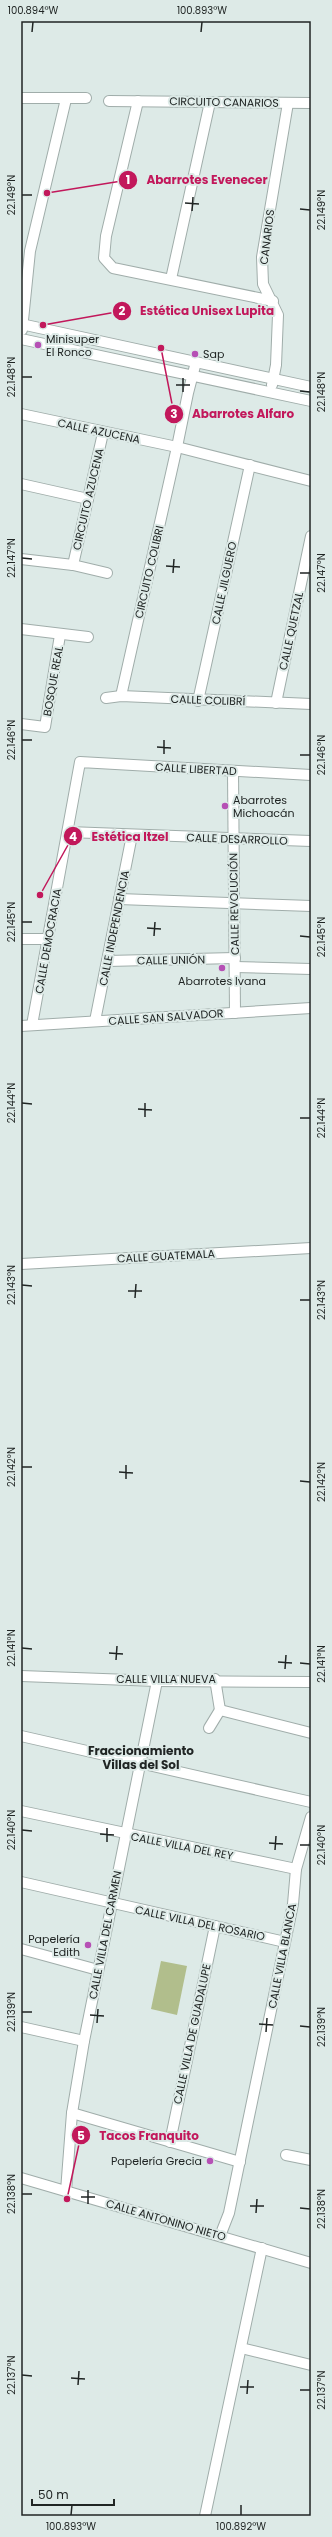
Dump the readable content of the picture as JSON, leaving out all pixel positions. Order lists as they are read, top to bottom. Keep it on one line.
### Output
{"streets":{"street":["CIRCUITO CANARIOS","CANARIOS","CALLE AZUCENA","CIRCUITO AZUCENA","CIRCUITO COLIBRI","CALLE JILGUERO","CALLE QUETZAL","BOSQUE REAL","CALLE COLIBRÍ","CALLE LIBERTAD","CALLE DESARROLLO","CALLE REVOLUCIÓN","CALLE INDEPENDENCIA","CALLE DEMOCRACIA","CALLE UNIÓN","CALLE SAN SALVADOR","CALLE GUATEMALA","CALLE VILLA NUEVA","CALLE VILLA DEL REY","CALLE VILLA DEL ROSARIO","CALLE VILLA DEL CARMEN","CALLE VILLA BLANCA","CALLE VILLA DE GUADALUPE","CALLE ANTONINO NIETO"]},"crossings":[["CIRCUITO CANARIOS","CANARIOS"],["CALLE AZUCENA","CIRCUITO AZUCENA"],["CALLE AZUCENA","CIRCUITO COLIBRI"],["CIRCUITO COLIBRI","CALLE COLIBRÍ"],["CALLE JILGUERO","CALLE COLIBRÍ"],["CALLE QUETZAL","CALLE COLIBRÍ"],["CALLE LIBERTAD","CALLE REVOLUCIÓN"],["CALLE LIBERTAD","CALLE DEMOCRACIA"],["CALLE DESARROLLO","CALLE REVOLUCIÓN"],["CALLE DESARROLLO","CALLE INDEPENDENCIA"],["CALLE DESARROLLO","CALLE DEMOCRACIA"],["CALLE REVOLUCIÓN","CALLE UNIÓN"],["CALLE REVOLUCIÓN","CALLE SAN SALVADOR"],["CALLE INDEPENDENCIA","CALLE UNIÓN"],["CALLE INDEPENDENCIA","CALLE SAN SALVADOR"],["CALLE DEMOCRACIA","CALLE SAN SALVADOR"],["CALLE VILLA NUEVA","CALLE VILLA DEL CARMEN"],["CALLE VILLA DEL REY","CALLE VILLA DEL CARMEN"],["CALLE VILLA DEL REY","CALLE VILLA BLANCA"],["CALLE VILLA DEL ROSARIO","CALLE VILLA DEL CARMEN"],["CALLE VILLA DEL ROSARIO","CALLE VILLA BLANCA"],["CALLE VILLA DEL ROSARIO","CALLE VILLA DE GUADALUPE"],["CALLE VILLA DEL CARMEN","CALLE ANTONINO NIETO"],["CALLE VILLA BLANCA","CALLE ANTONINO NIETO"]],"districts":["Fraccionamiento Villas del Sol"],"places":["Abarrotes Evenecer","Estética Unisex Lupita","Minisuper El Ronco","Abarrotes Alfaro","Sap","Abarrotes Michoacán","Estética Itzel","Abarrotes Ivana","Papelería Edith","Papelería Grecia","Tacos Franquito"],"scale_bar":"50 m","coordinates":["100.894°W","100.893°W","22.149°N","22.148°N","22.147°N","22.146°N","22.145°N","22.144°N","22.143°N","22.142°N","22.141°N","22.140°N","22.139°N","22.138°N","22.137°N","100.892°W"]}
